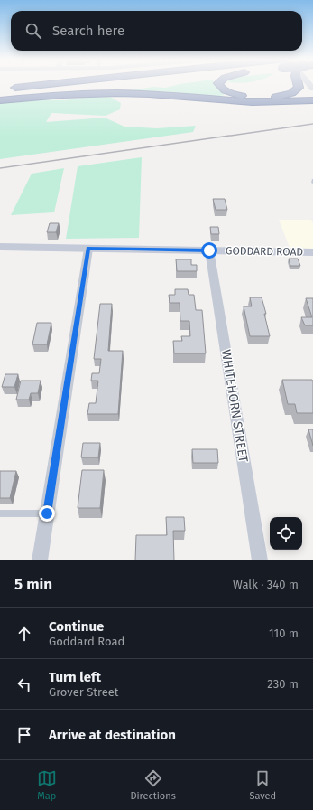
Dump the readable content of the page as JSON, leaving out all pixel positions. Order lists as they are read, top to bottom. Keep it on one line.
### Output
{"streets":{"main road":["GODDARD ROAD"],"street":["WHITEHORN STREET"]},"crossings":[["GODDARD ROAD","WHITEHORN STREET"]],"page":{"search":"Search here","heading":["5 min","Walk · 340 m"],"list":[["Continue","Goddard Road","110 m"],["Turn left","Grover Street","230 m"],"Arrive at destination"],"nav":["Map","Directions","Saved"]}}
